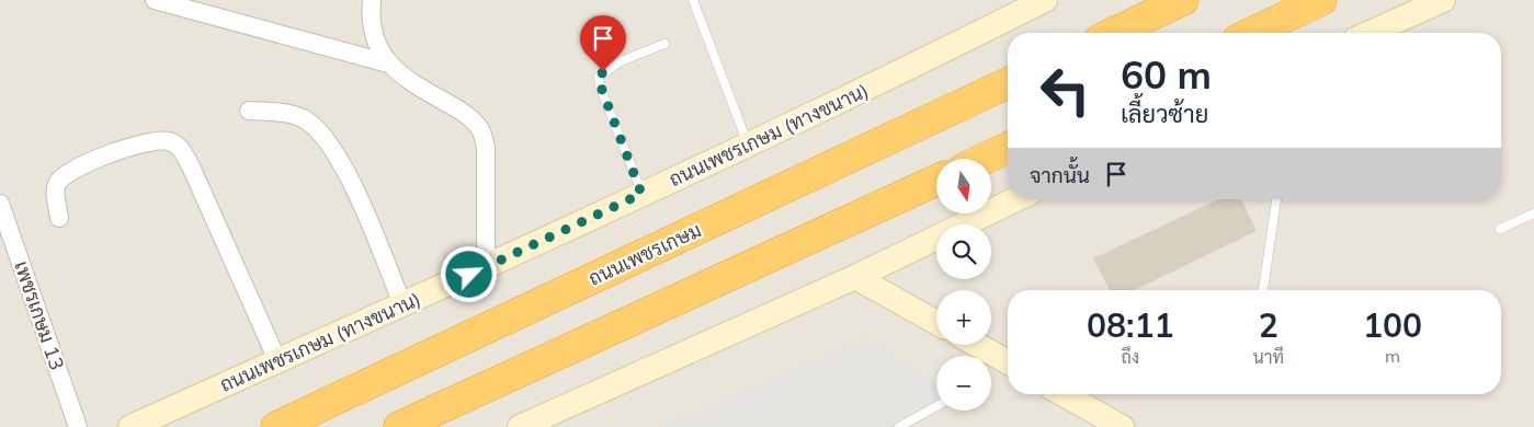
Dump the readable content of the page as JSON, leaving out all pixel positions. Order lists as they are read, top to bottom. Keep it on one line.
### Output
{"streets":{"highway":["ถนนเพชรเกษม"],"main road":["ถนนเพชรเกษม (ทางขนาน)"],"street":["เพชรเกษม 13"]},"north":"bottom","page":{"turn":["60 m","เลี้ยวซ้าย"],"then":"จากนั้น","map_buttons":["+","−"],"eta":["08:11","ถึง","2","นาที","100","m"]}}
